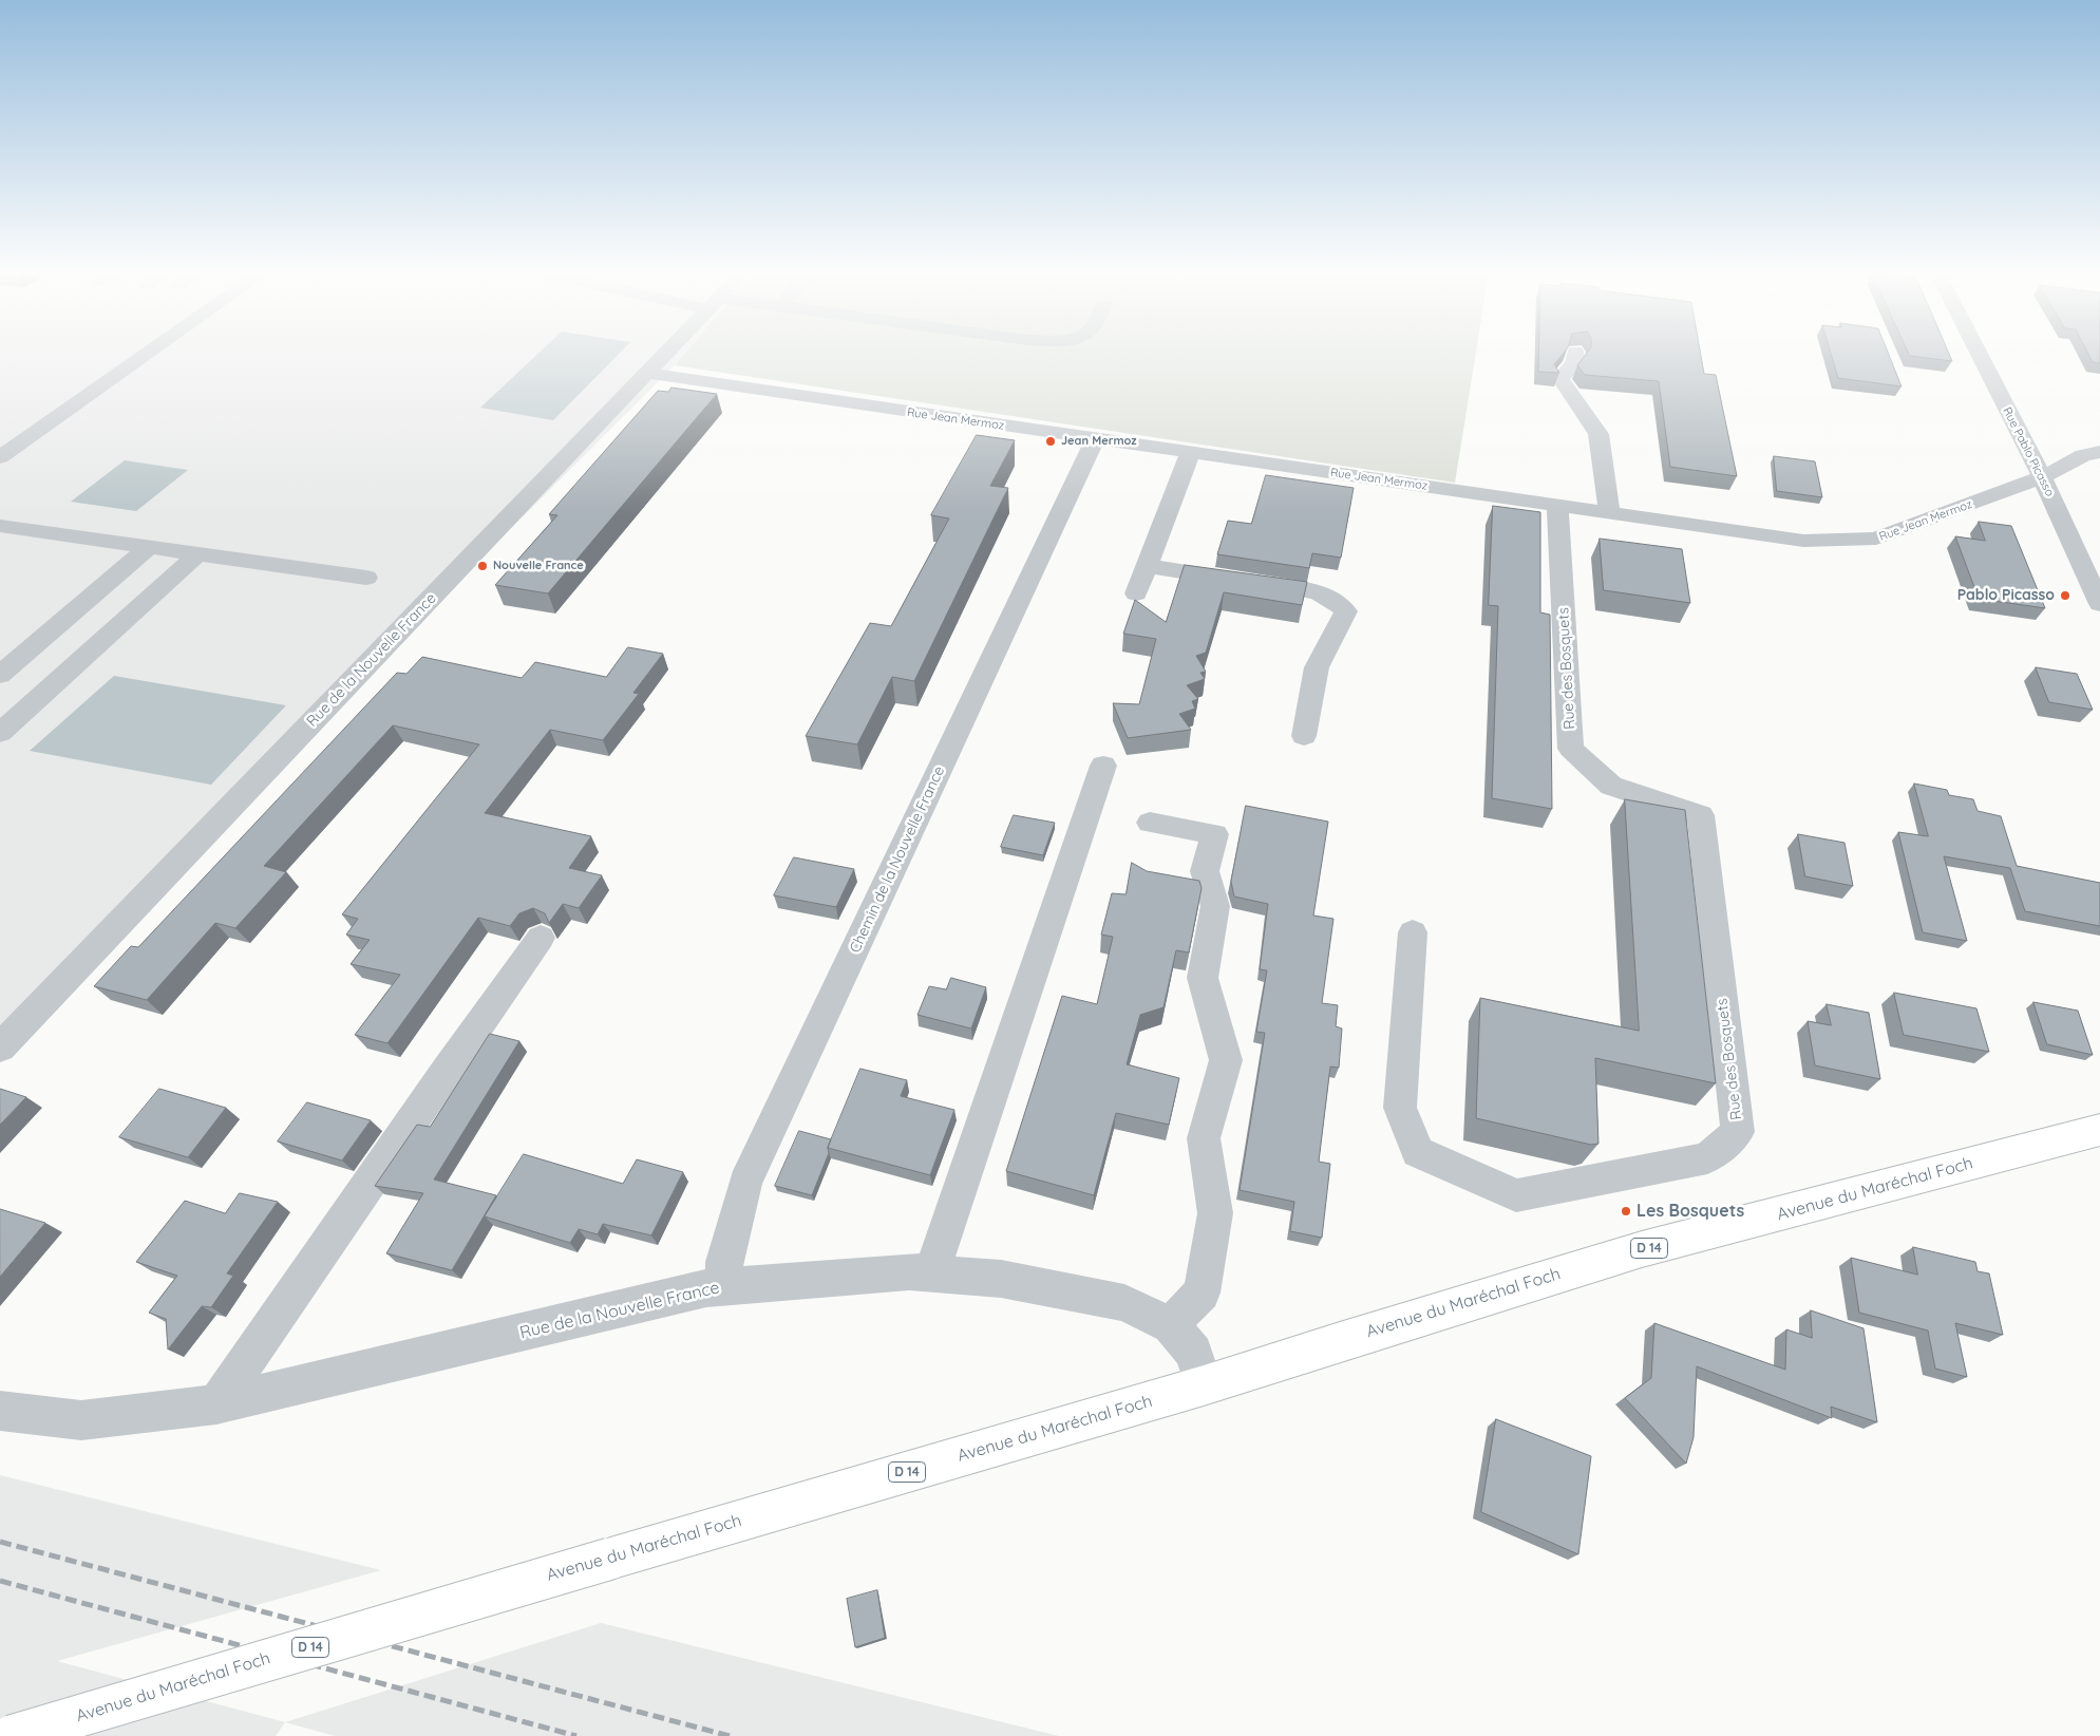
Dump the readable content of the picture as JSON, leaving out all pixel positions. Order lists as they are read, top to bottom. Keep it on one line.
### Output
{"streets":{"main road":["Avenue du Maréchal Foch","D 14"],"street":["Rue Jean Mermoz","Rue Pablo Picasso","Rue de la Nouvelle France","Rue des Bosquets","Chemin de la Nouvelle France"]},"crossings":[["Rue Jean Mermoz","Rue Pablo Picasso"],["Rue Jean Mermoz","Rue de la Nouvelle France"],["Rue Jean Mermoz","Rue des Bosquets"],["Rue Jean Mermoz","Chemin de la Nouvelle France"],["Rue de la Nouvelle France","Chemin de la Nouvelle France"],["Rue de la Nouvelle France","Avenue du Maréchal Foch"]],"places":["Jean Mermoz","Nouvelle France","Pablo Picasso","Les Bosquets"]}
